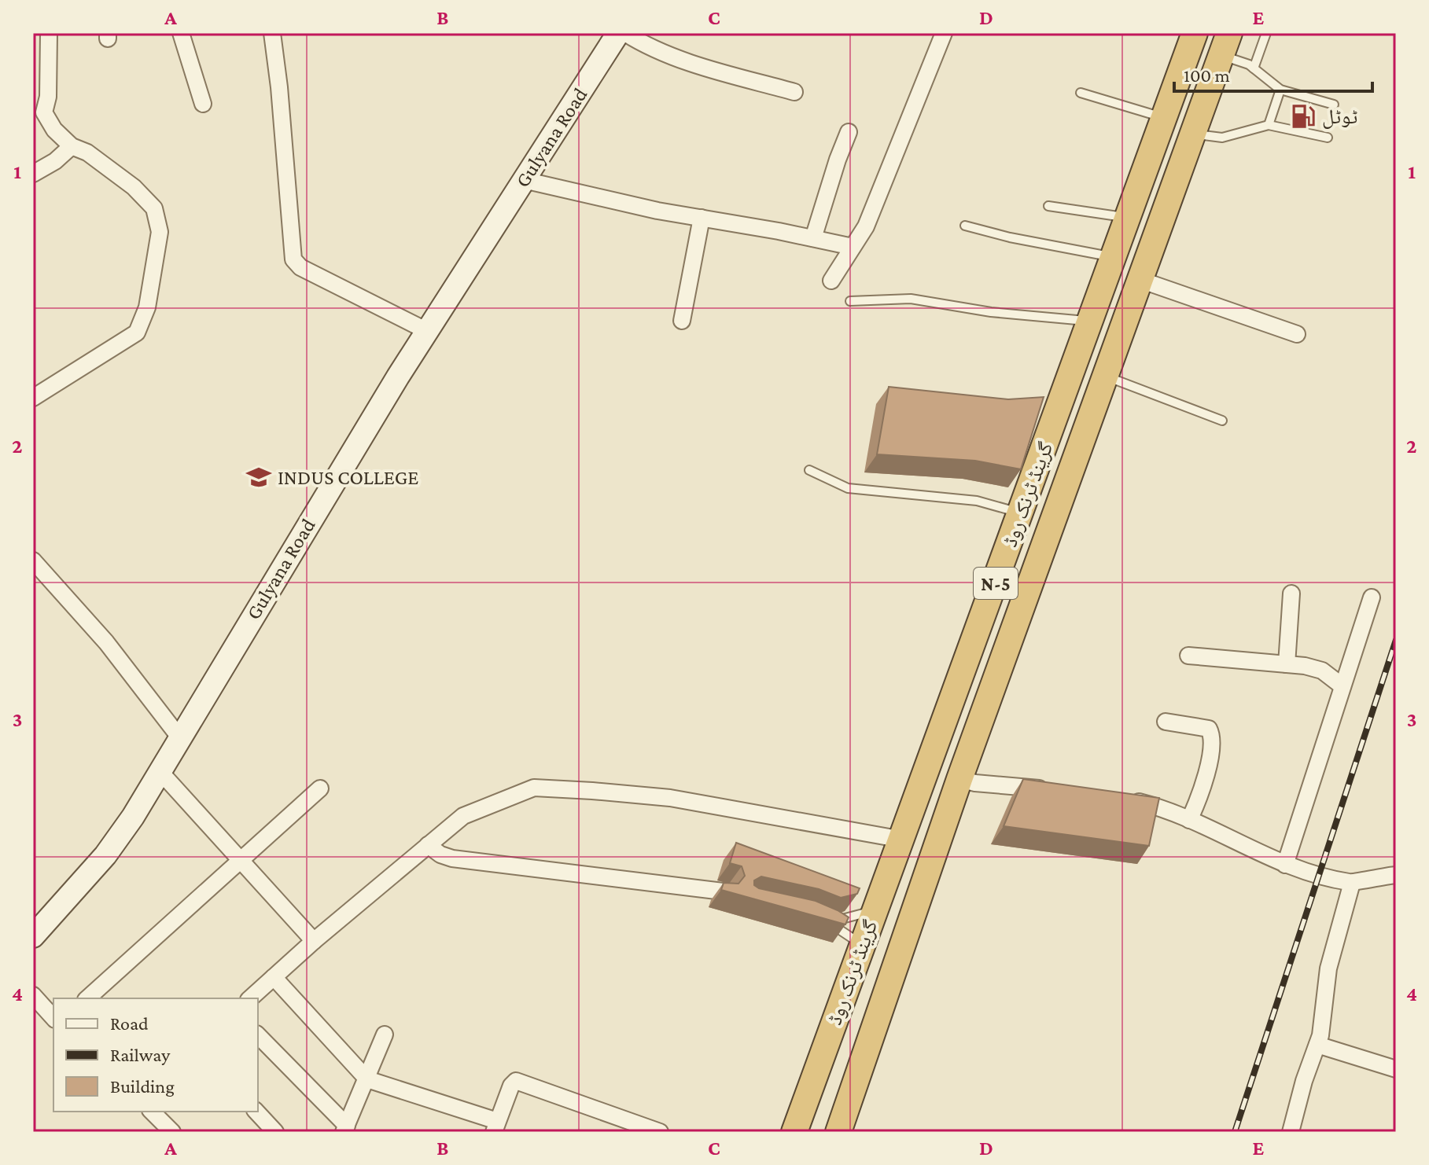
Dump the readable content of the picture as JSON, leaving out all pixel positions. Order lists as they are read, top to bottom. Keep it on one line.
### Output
{"streets":{"highway":["گرینڈ ٹرنک روڈ","N-5"],"main road":["Gulyana Road"]},"places":{"fuel station":["ٹوٹل"],"school or university":["INDUS COLLEGE"]},"legend":["Road","Railway","Building"],"scale_bar":"100 m","grid":{"columns":["A","B","C","D","E"],"rows":["1","2","3","4"]}}
